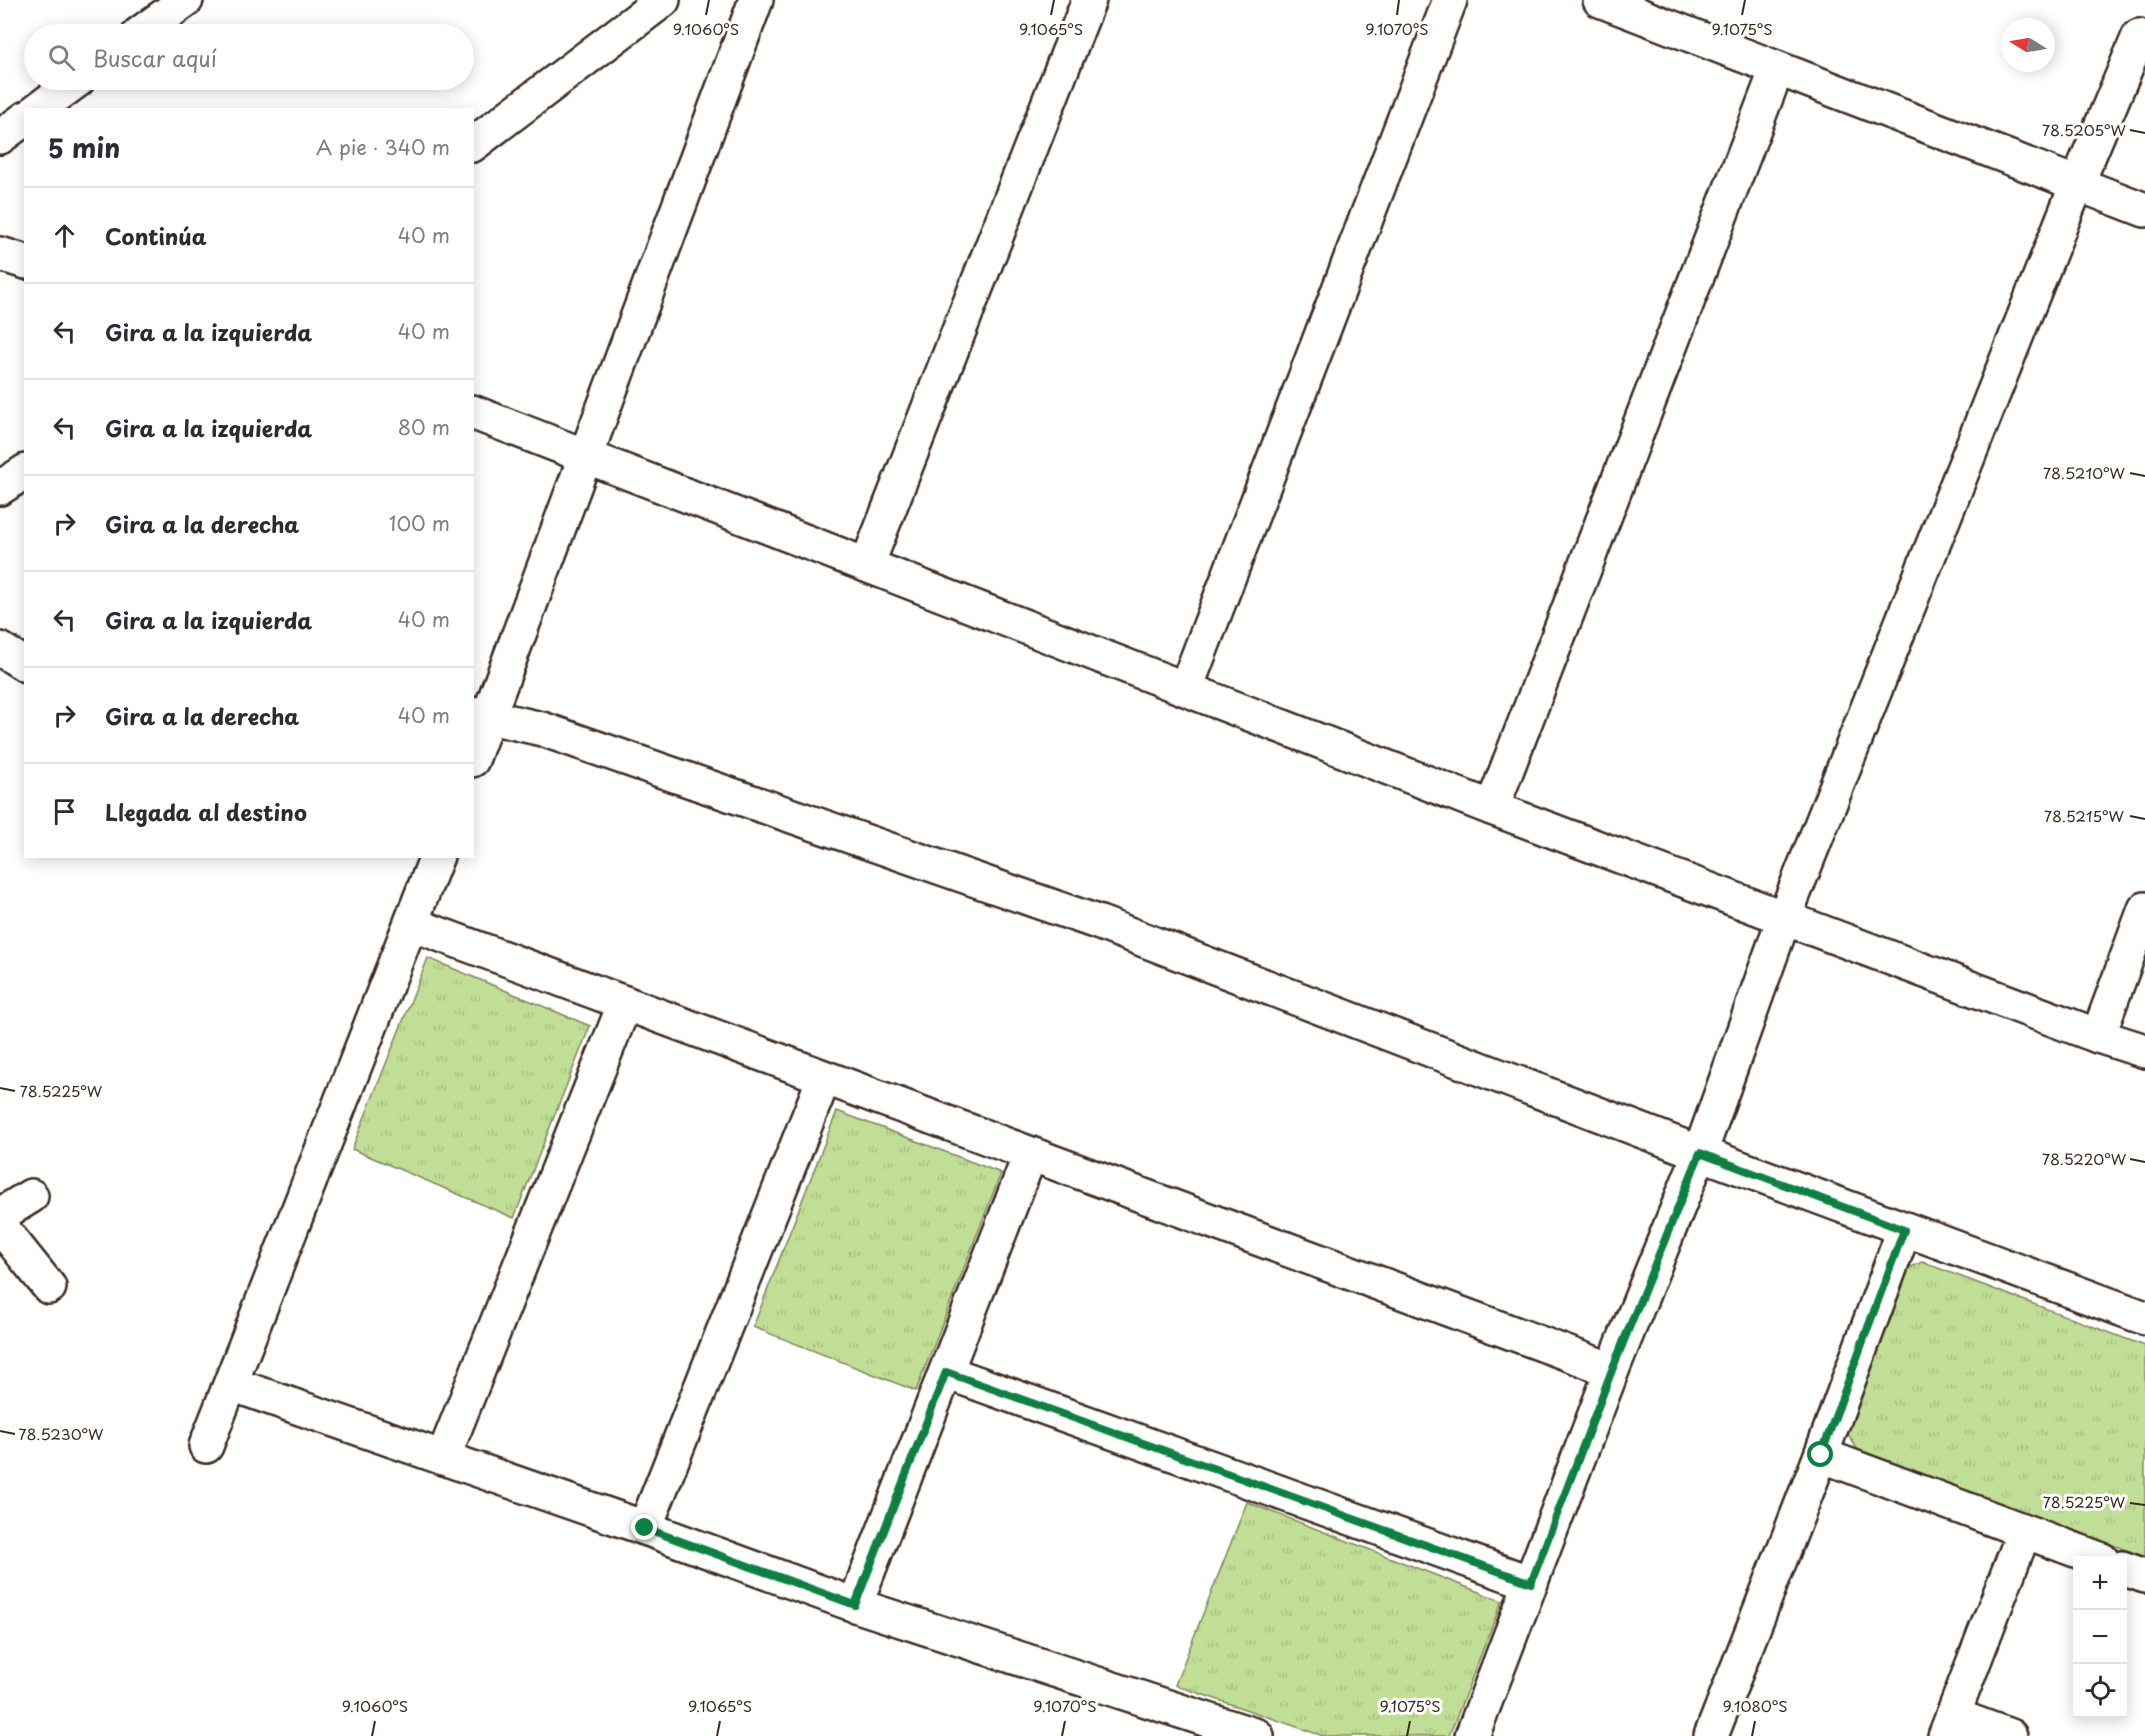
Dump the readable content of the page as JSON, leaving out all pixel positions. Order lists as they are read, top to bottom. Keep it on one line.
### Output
{"north":"left","page":{"search":"Buscar aquí","heading":["5 min","A pie · 340 m"],"list":[["Continúa","40 m"],["Gira a la izquierda","40 m"],["Gira a la izquierda","80 m"],["Gira a la derecha","100 m"],["Gira a la izquierda","40 m"],["Gira a la derecha","40 m"],"Llegada al destino"],"map_buttons":["+","−"]},"coordinates":["9.1060°S","9.1065°S","9.1070°S","9.1075°S","78.5205°W","78.5210°W","78.5215°W","78.5225°W","78.5220°W","78.5230°W","9.1080°S"]}
